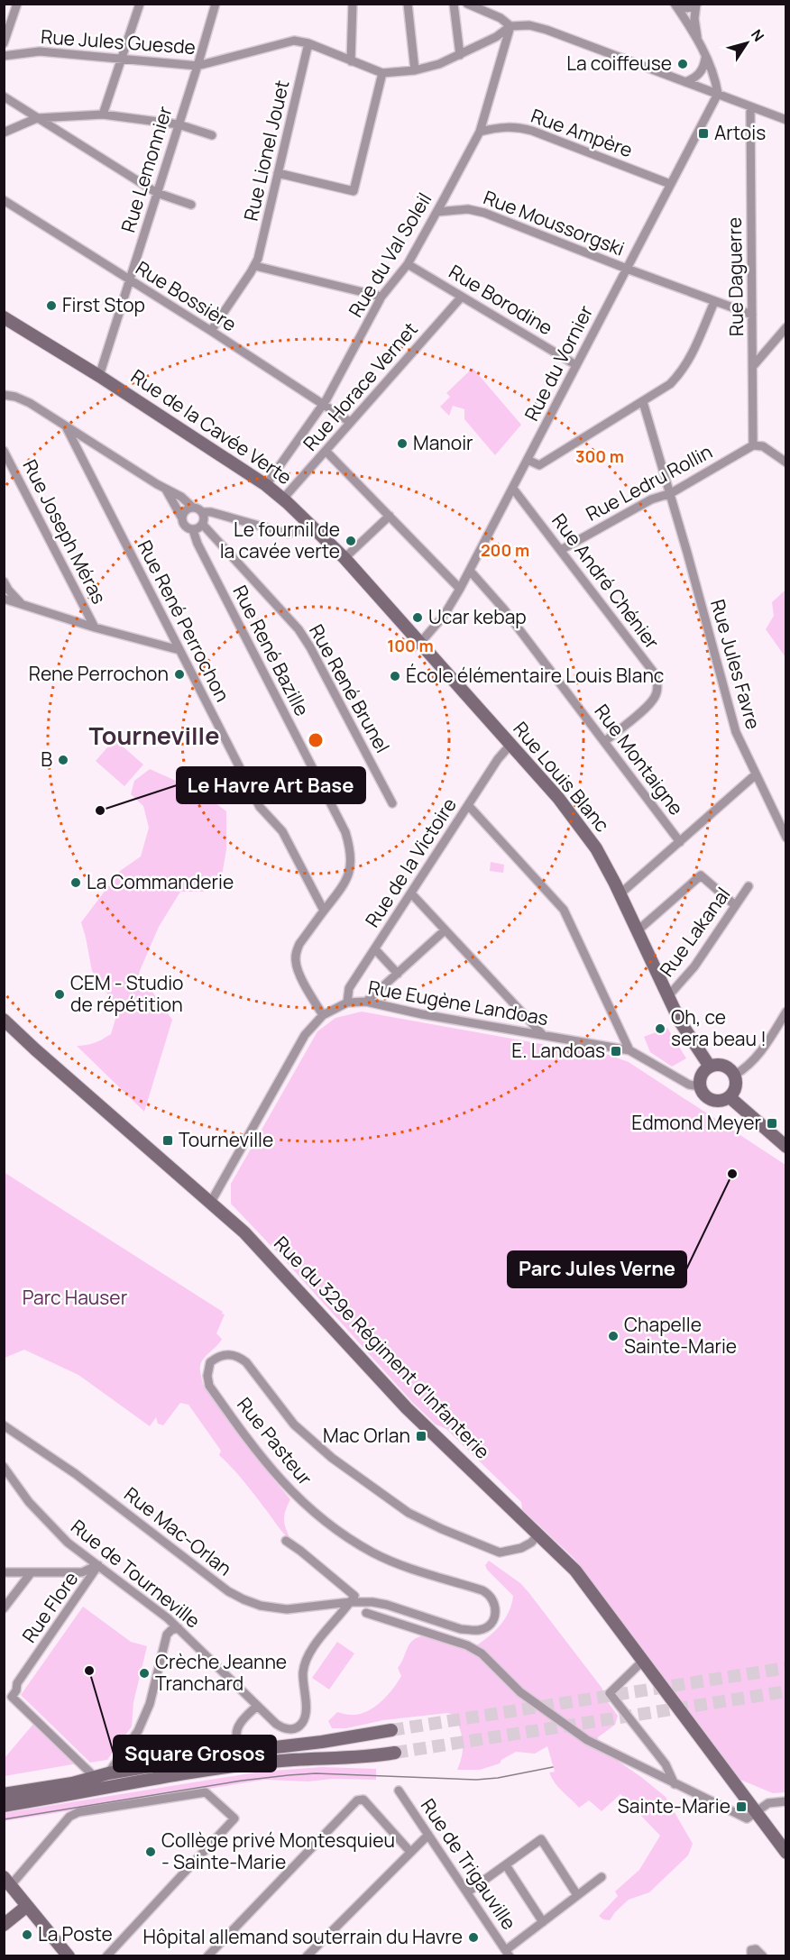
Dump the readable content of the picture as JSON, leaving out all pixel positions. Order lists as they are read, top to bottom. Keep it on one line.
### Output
{"streets":{"street":["Rue Jules Guesde","Rue Ampère","Rue Lionel Jouet","Rue Lemonnier","Rue Moussorgski","Rue du Val Soleil","Rue Daguerre","Rue Bossière","Rue Borodine","Rue du Vornier","Rue Horace Vernet","Rue de la Cavée Verte","Rue Ledru Rollin","Rue Joseph Méras","Rue André Chénier","Rue René Perrochon","Rue René Bazille","Rue Jules Favre","Rue René Brunel","Rue Montaigne","Rue Louis Blanc","Rue de la Victoire","Rue Lakanal","Rue Eugène Landoas","Rue du 329e Régiment d'Infanterie","Rue Pasteur","Rue Mac-Orlan","Rue de Tourneville","Rue Flore","Rue de Trigauville"]},"crossings":[["Rue Jules Guesde","Rue Lionel Jouet"],["Rue Jules Guesde","Rue Lemonnier"],["Rue Jules Guesde","Rue du Val Soleil"],["Rue Ampère","Rue du Val Soleil"],["Rue Ampère","Rue du Vornier"],["Rue Lemonnier","Rue Bossière"],["Rue Lemonnier","Rue de la Cavée Verte"],["Rue Moussorgski","Rue du Val Soleil"],["Rue Moussorgski","Rue Daguerre"],["Rue Moussorgski","Rue du Vornier"],["Rue du Val Soleil","Rue Bossière"],["Rue du Val Soleil","Rue Borodine"],["Rue du Val Soleil","Rue de la Cavée Verte"],["Rue Daguerre","Rue Ledru Rollin"],["Rue Bossière","Rue Horace Vernet"],["Rue Borodine","Rue du Vornier"],["Rue Borodine","Rue Horace Vernet"],["Rue du Vornier","Rue de la Cavée Verte"],["Rue du Vornier","Rue André Chénier"],["Rue du Vornier","Rue Montaigne"],["Rue du Vornier","Rue Louis Blanc"],["Rue Horace Vernet","Rue de la Cavée Verte"],["Rue de la Cavée Verte","Rue Louis Blanc"],["Rue Ledru Rollin","Rue André Chénier"],["Rue Ledru Rollin","Rue Jules Favre"],["Rue André Chénier","Rue Montaigne"],["Rue René Perrochon","Rue René Bazille"],["Rue René Bazille","Rue René Brunel"],["Rue René Bazille","Rue Eugène Landoas"],["Rue Louis Blanc","Rue de la Victoire"],["Rue Louis Blanc","Rue Lakanal"],["Rue Louis Blanc","Rue Eugène Landoas"],["Rue de la Victoire","Rue Eugène Landoas"],["Rue Eugène Landoas","Rue du 329e Régiment d'Infanterie"],["Rue du 329e Régiment d'Infanterie","Rue Pasteur"],["Rue Pasteur","Rue Mac-Orlan"],["Rue de Tourneville","Rue Flore"]],"districts":["Tourneville"],"parks":["Parc Hauser"],"places":{"other":["La coiffeuse","First Stop","Manoir","Le fournil de la cavée verte","Ucar kebap","Rene Perrochon","École élémentaire Louis Blanc","B","Le Havre Art Base","La Commanderie","CEM - Studio de répétition","Oh, ce sera beau !","Parc Jules Verne","Chapelle Sainte-Marie","Square Grosos","Crèche Jeanne Tranchard","Collège privé Montesquieu - Sainte-Marie","La Poste","Hôpital allemand souterrain du Havre"],"transit":["Artois","E. Landoas","Edmond Meyer","Tourneville","Mac Orlan","Sainte-Marie"]},"north":"top right","rings":["300 m","200 m","100 m"]}
